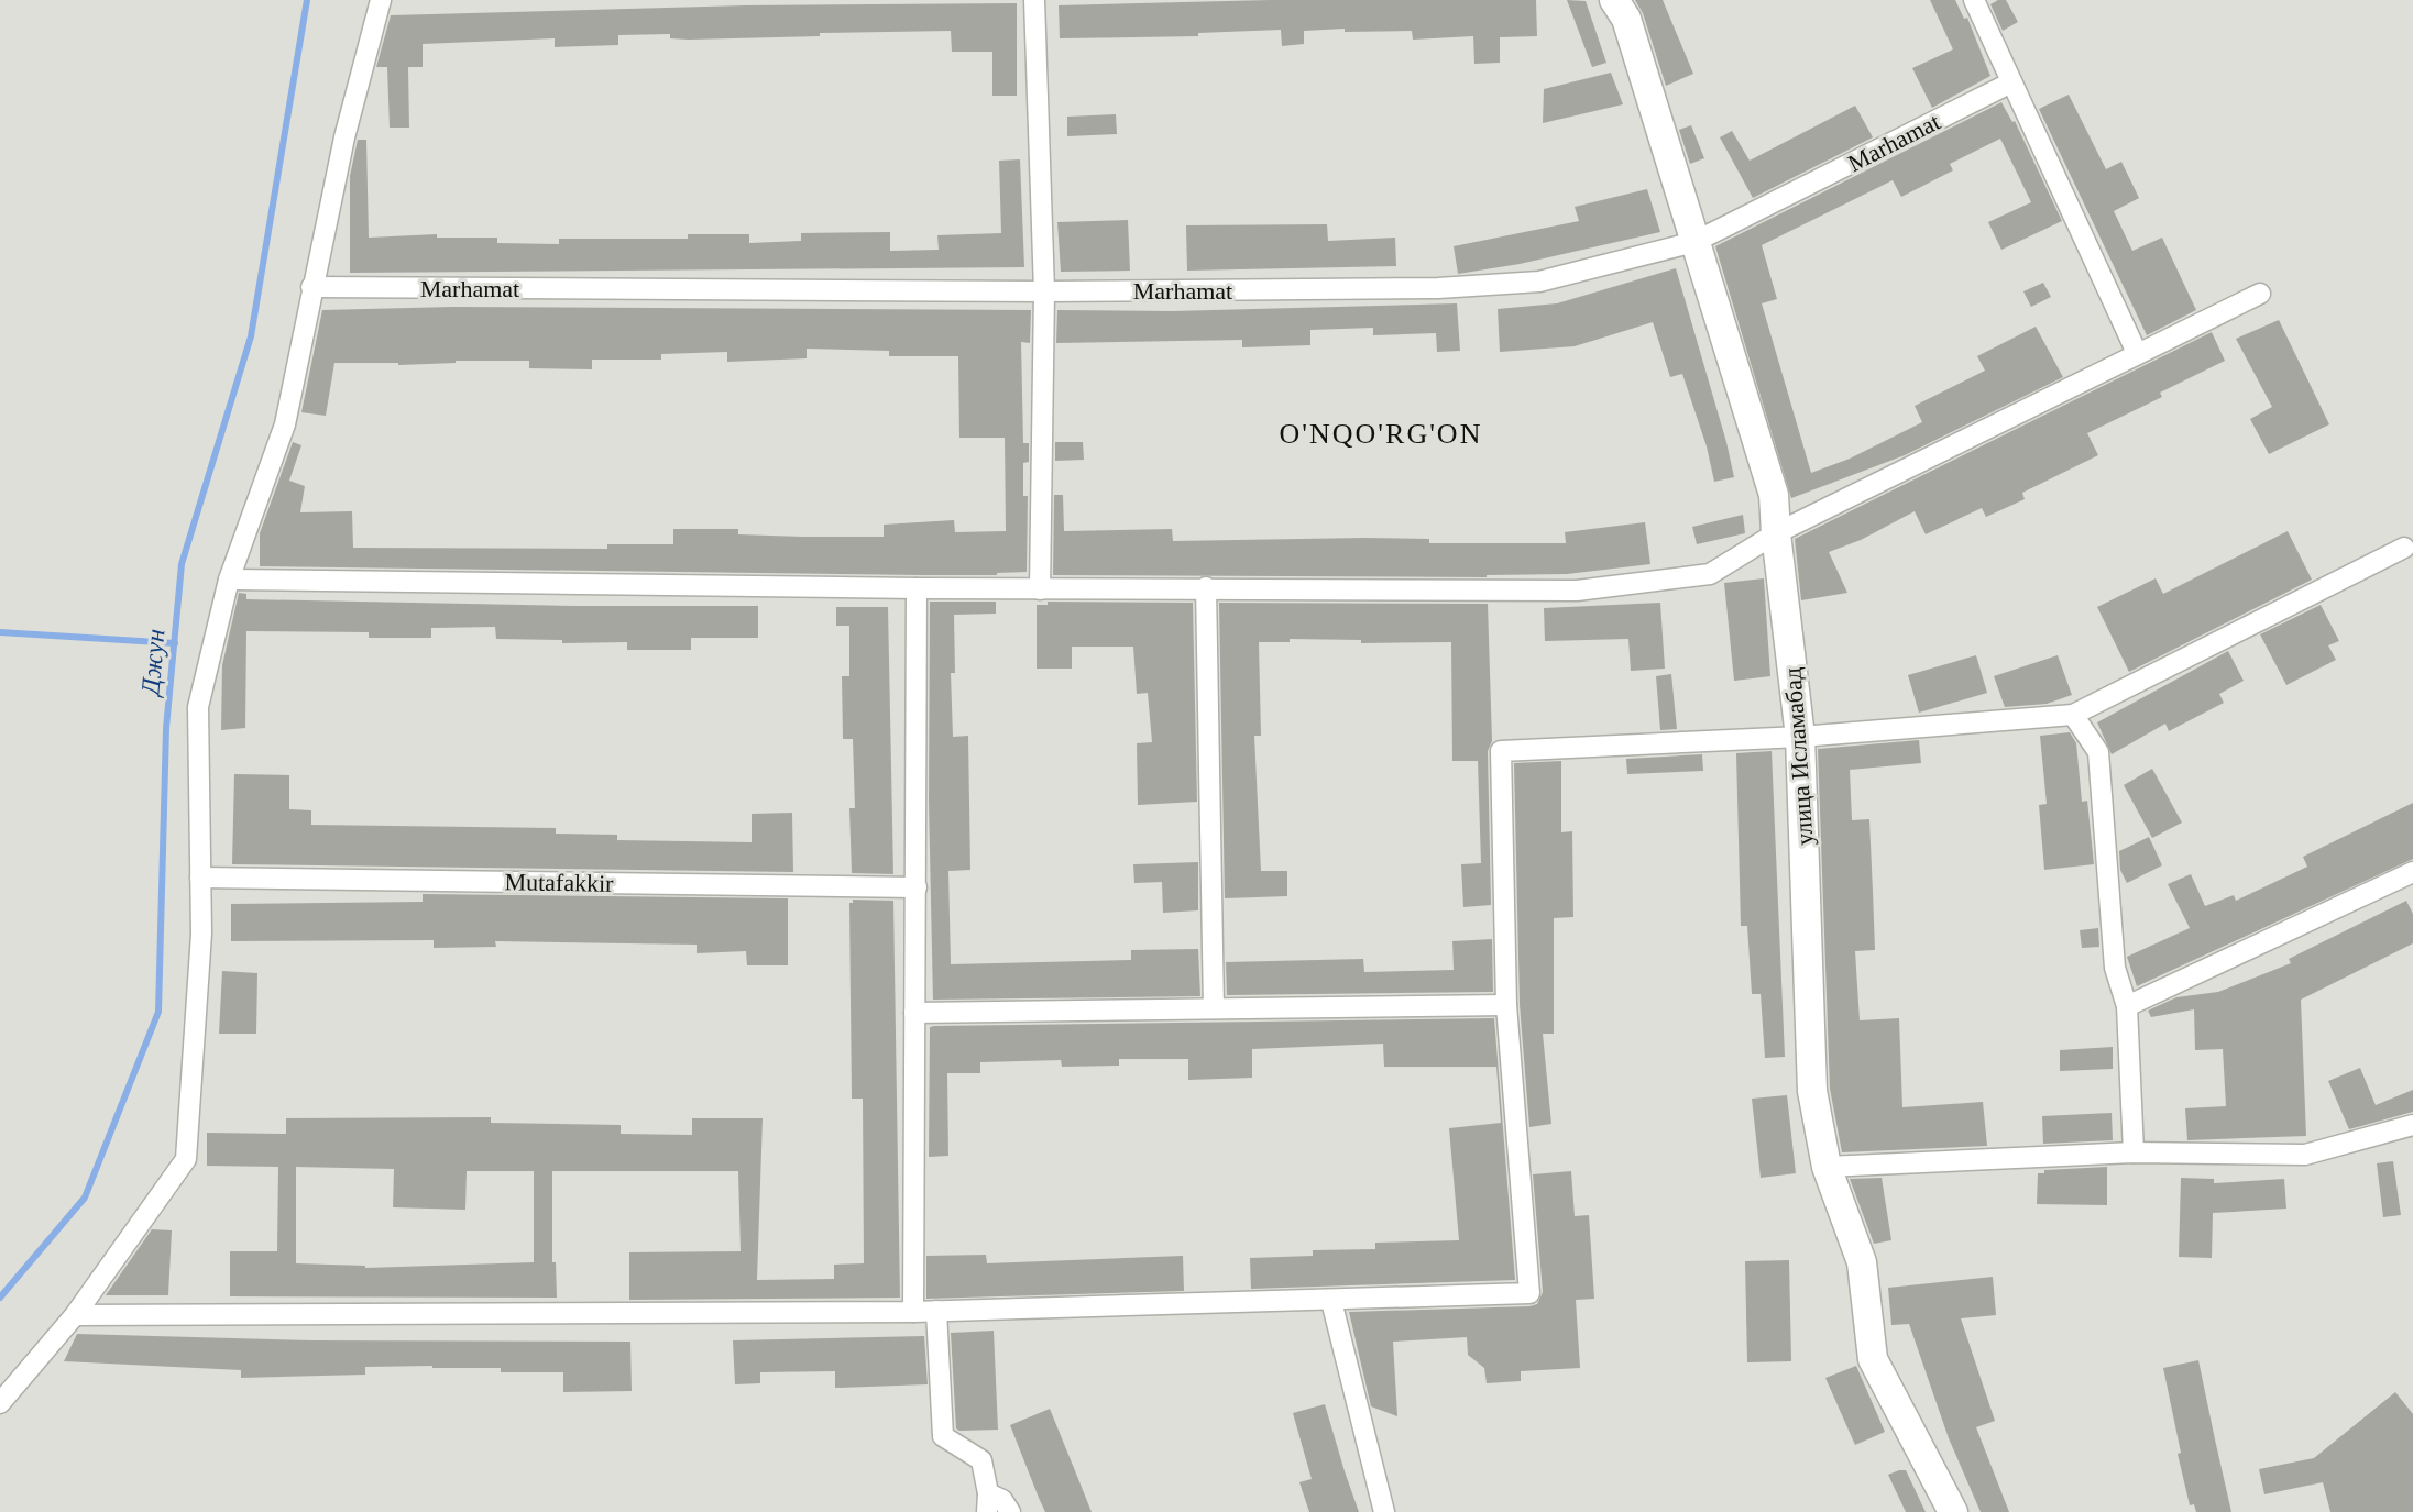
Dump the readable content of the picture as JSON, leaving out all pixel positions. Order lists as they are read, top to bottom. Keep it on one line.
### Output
{"streets":{"street":["Marhamat","улица Исламабад","Mutafakkir"]},"crossings":[["Marhamat","улица Исламабад"]],"districts":["O'NQO'RG'ON"],"water":["Джун"]}
